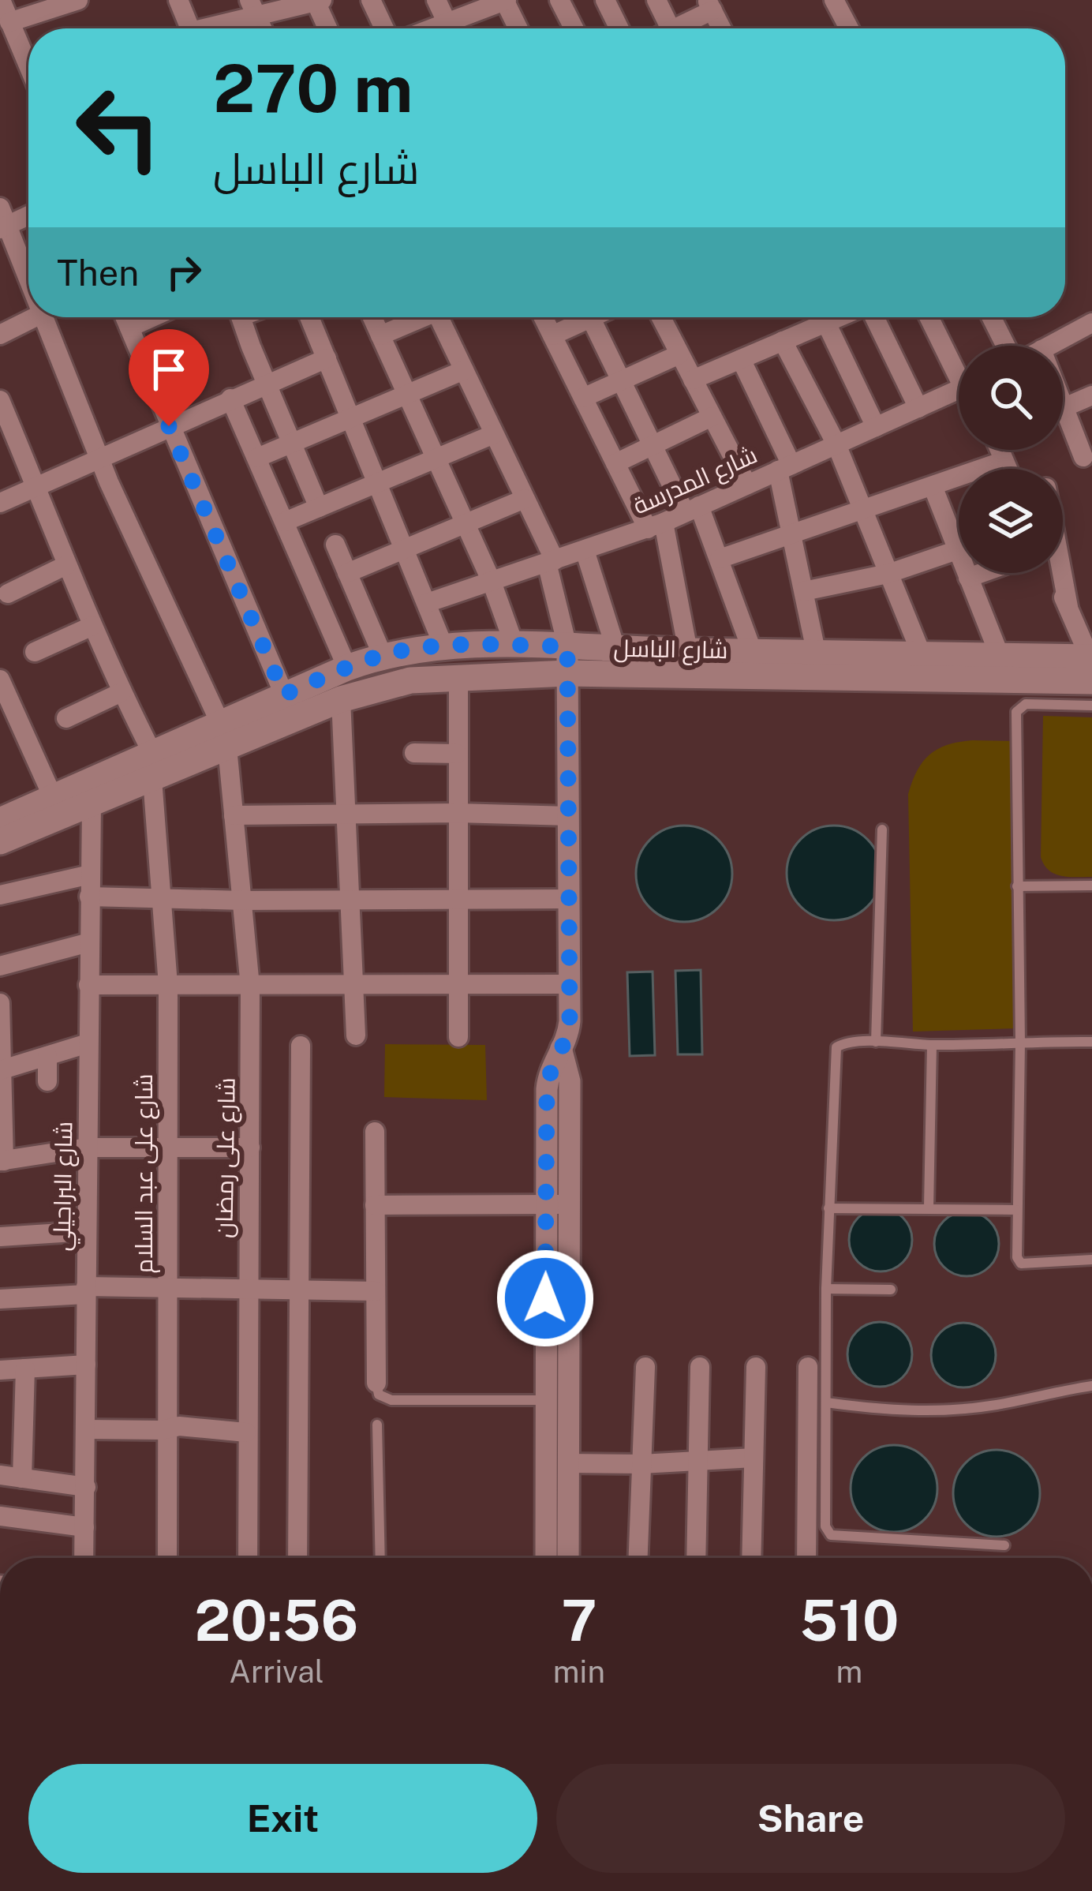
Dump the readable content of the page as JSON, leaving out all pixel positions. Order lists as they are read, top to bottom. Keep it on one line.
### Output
{"streets":{"main road":["شارع الباسل"],"street":["شارع المدرسة","شارع على رمضان","شارع على عبد السلام","شارع البراجيلي"]},"crossings":[["شارع الباسل","شارع على رمضان"],["شارع الباسل","شارع على عبد السلام"],["شارع الباسل","شارع البراجيلي"]],"page":{"turn":["270 m","شارع الباسل"],"then":"Then","eta":["20:56","Arrival","7","min","510","m"],"buttons":["Exit","Share"]}}
